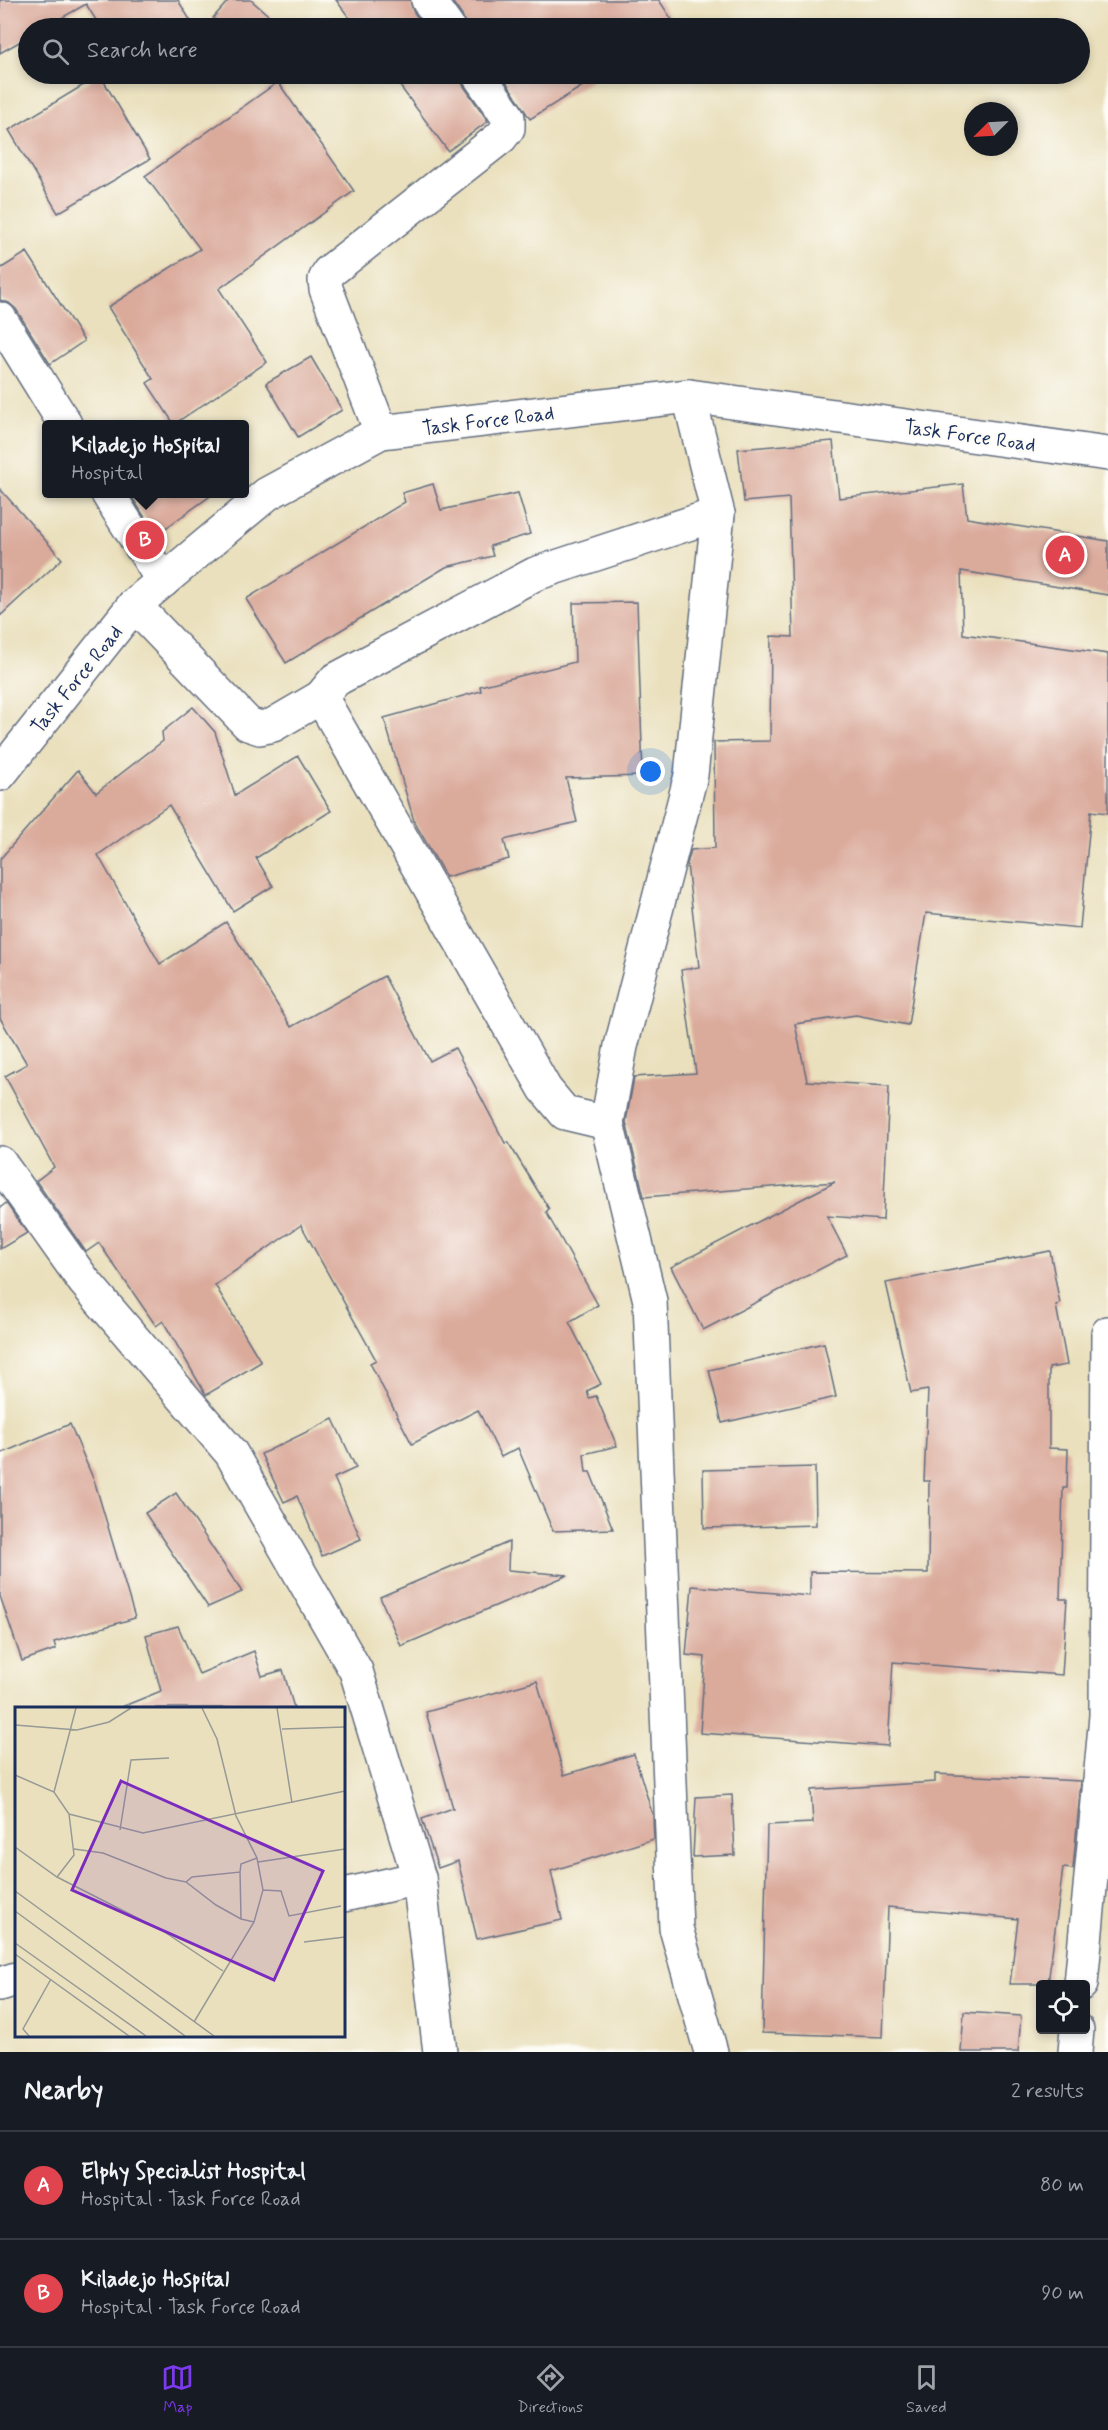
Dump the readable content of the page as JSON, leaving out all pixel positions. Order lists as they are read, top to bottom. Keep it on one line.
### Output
{"streets":{"street":["Task Force Road"]},"north":"bottom left","page":{"search":"Search here","popup":["Kiladejo Hospital","Hospital"],"pins":["B","A"],"heading":["Nearby","2 results"],"list":[{"mark":"A","name":"Elphy Specialist Hospital","note":"Hospital · Task Force Road","value":"80 m"},{"mark":"B","name":"Kiladejo Hospital","note":"Hospital · Task Force Road","value":"90 m"}],"nav":["Map","Directions","Saved"]}}
